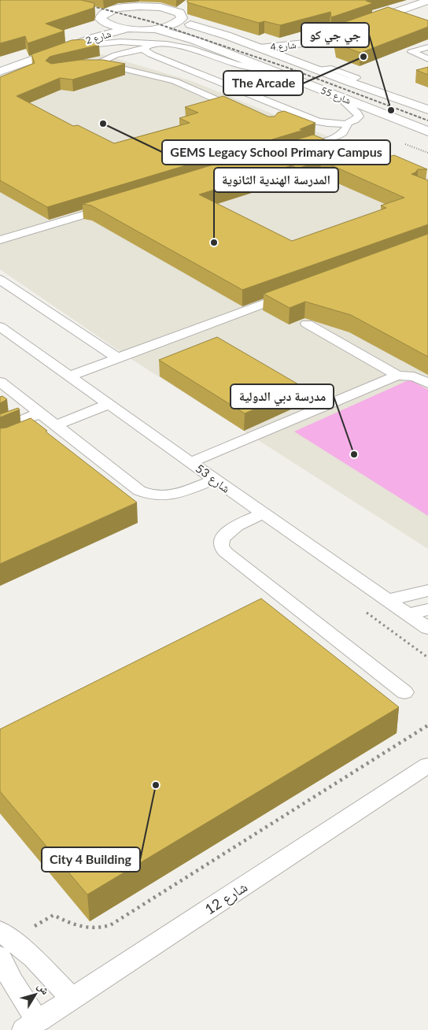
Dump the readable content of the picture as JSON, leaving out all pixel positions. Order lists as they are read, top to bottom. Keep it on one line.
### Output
{"streets":{"street":["شارع 2","شارع 4","شارع 55"],"lane":["شارع 53","شارع 12"]},"crossings":[["شارع 4","شارع 55"]],"places":["The Arcade","جي جي كو","GEMS Legacy School Primary Campus","المدرسة الهندية الثانوية","مدرسة دبي الدولية","City 4 Building"],"north":"top right"}
